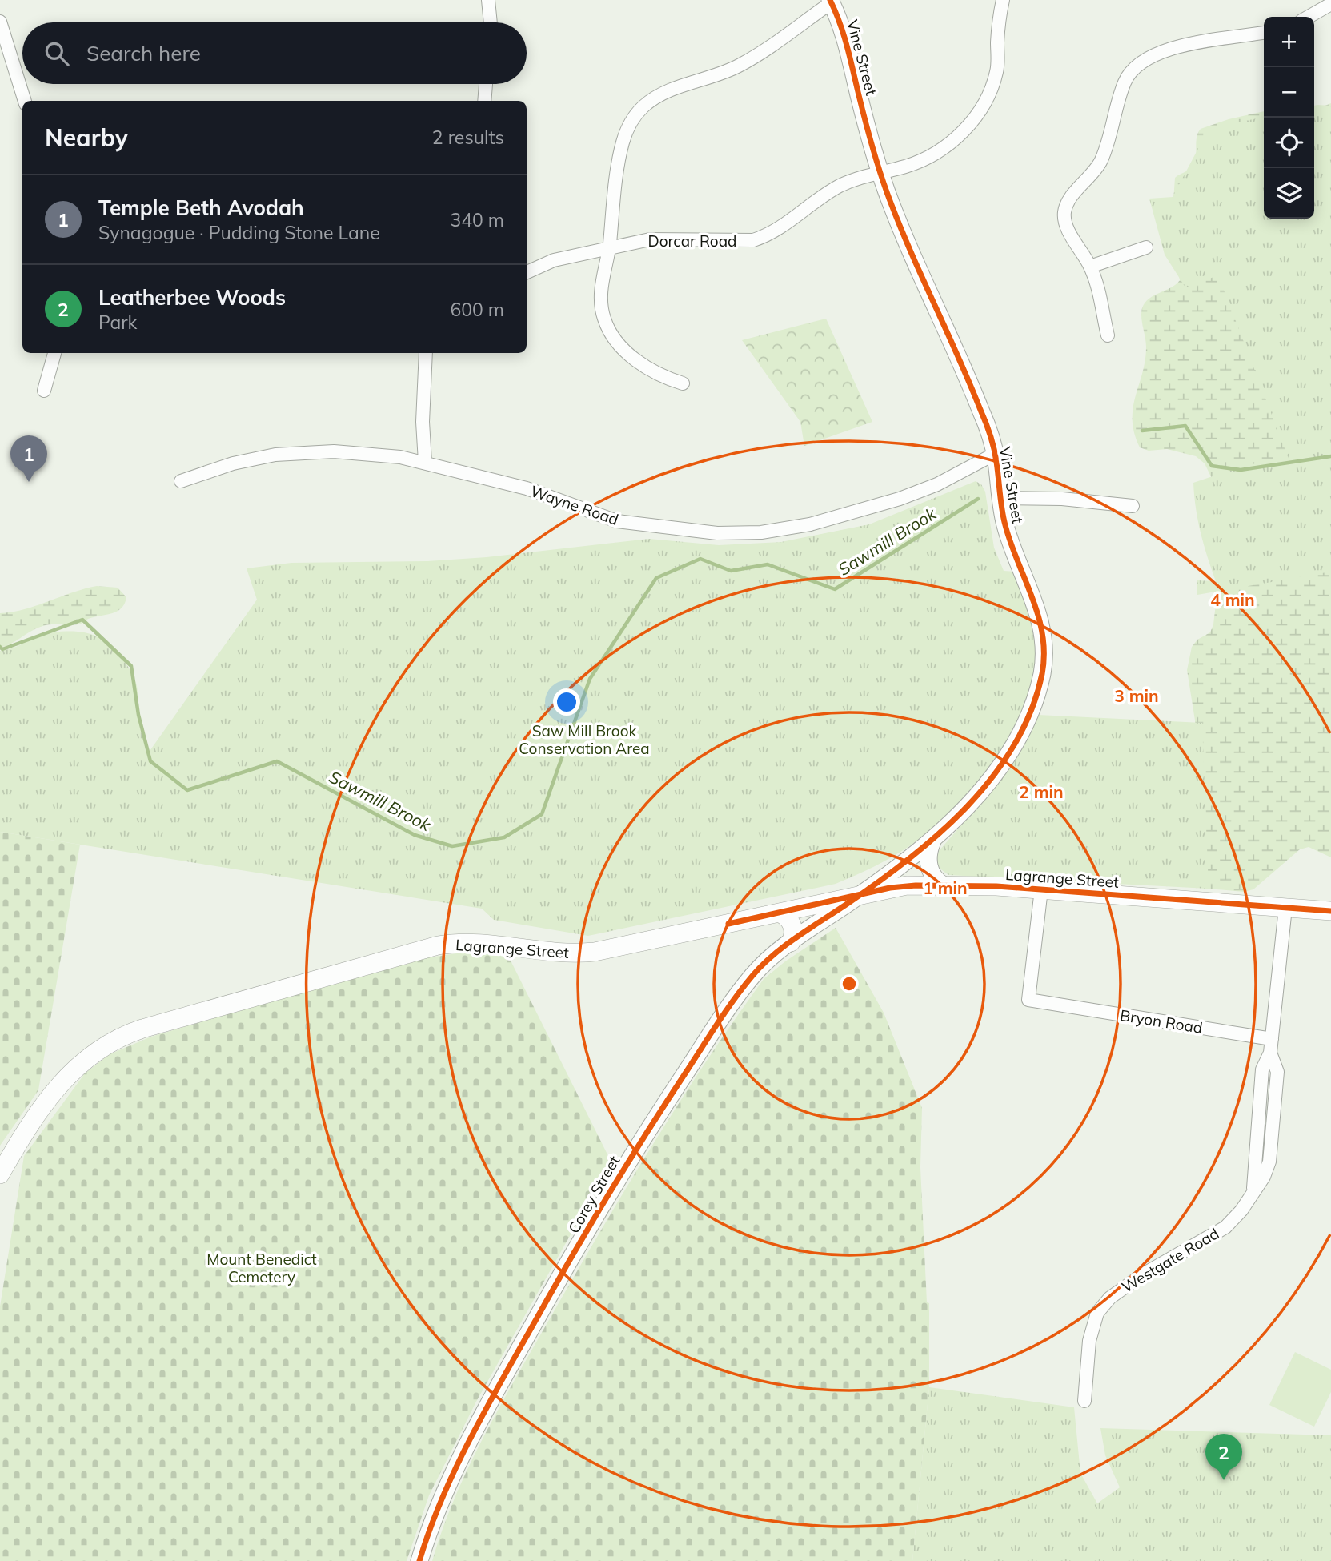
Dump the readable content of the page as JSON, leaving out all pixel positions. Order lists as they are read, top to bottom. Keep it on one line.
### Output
{"streets":{"main road":["Lagrange Street"],"street":["Vine Street","Dorcar Road","Wayne Road","Bryon Road","Corey Street","Westgate Road"]},"crossings":[["Vine Street","Dorcar Road"],["Vine Street","Wayne Road"],["Vine Street","Lagrange Street"],["Vine Street","Corey Street"],["Lagrange Street","Bryon Road"],["Lagrange Street","Corey Street"],["Bryon Road","Westgate Road"]],"water":["Sawmill Brook"],"parks":["Saw Mill Brook Conservation Area","Mount Benedict Cemetery"],"page":{"map_buttons":["+","−"],"search":"Search here","heading":["Nearby","2 results"],"list":[{"mark":"1","name":"Temple Beth Avodah","note":"Synagogue · Pudding Stone Lane","value":"340 m"},{"mark":"2","name":"Leatherbee Woods","note":"Park","value":"600 m"}],"pins":["1","2"]},"rings":["4 min","3 min","2 min","1 min"]}
